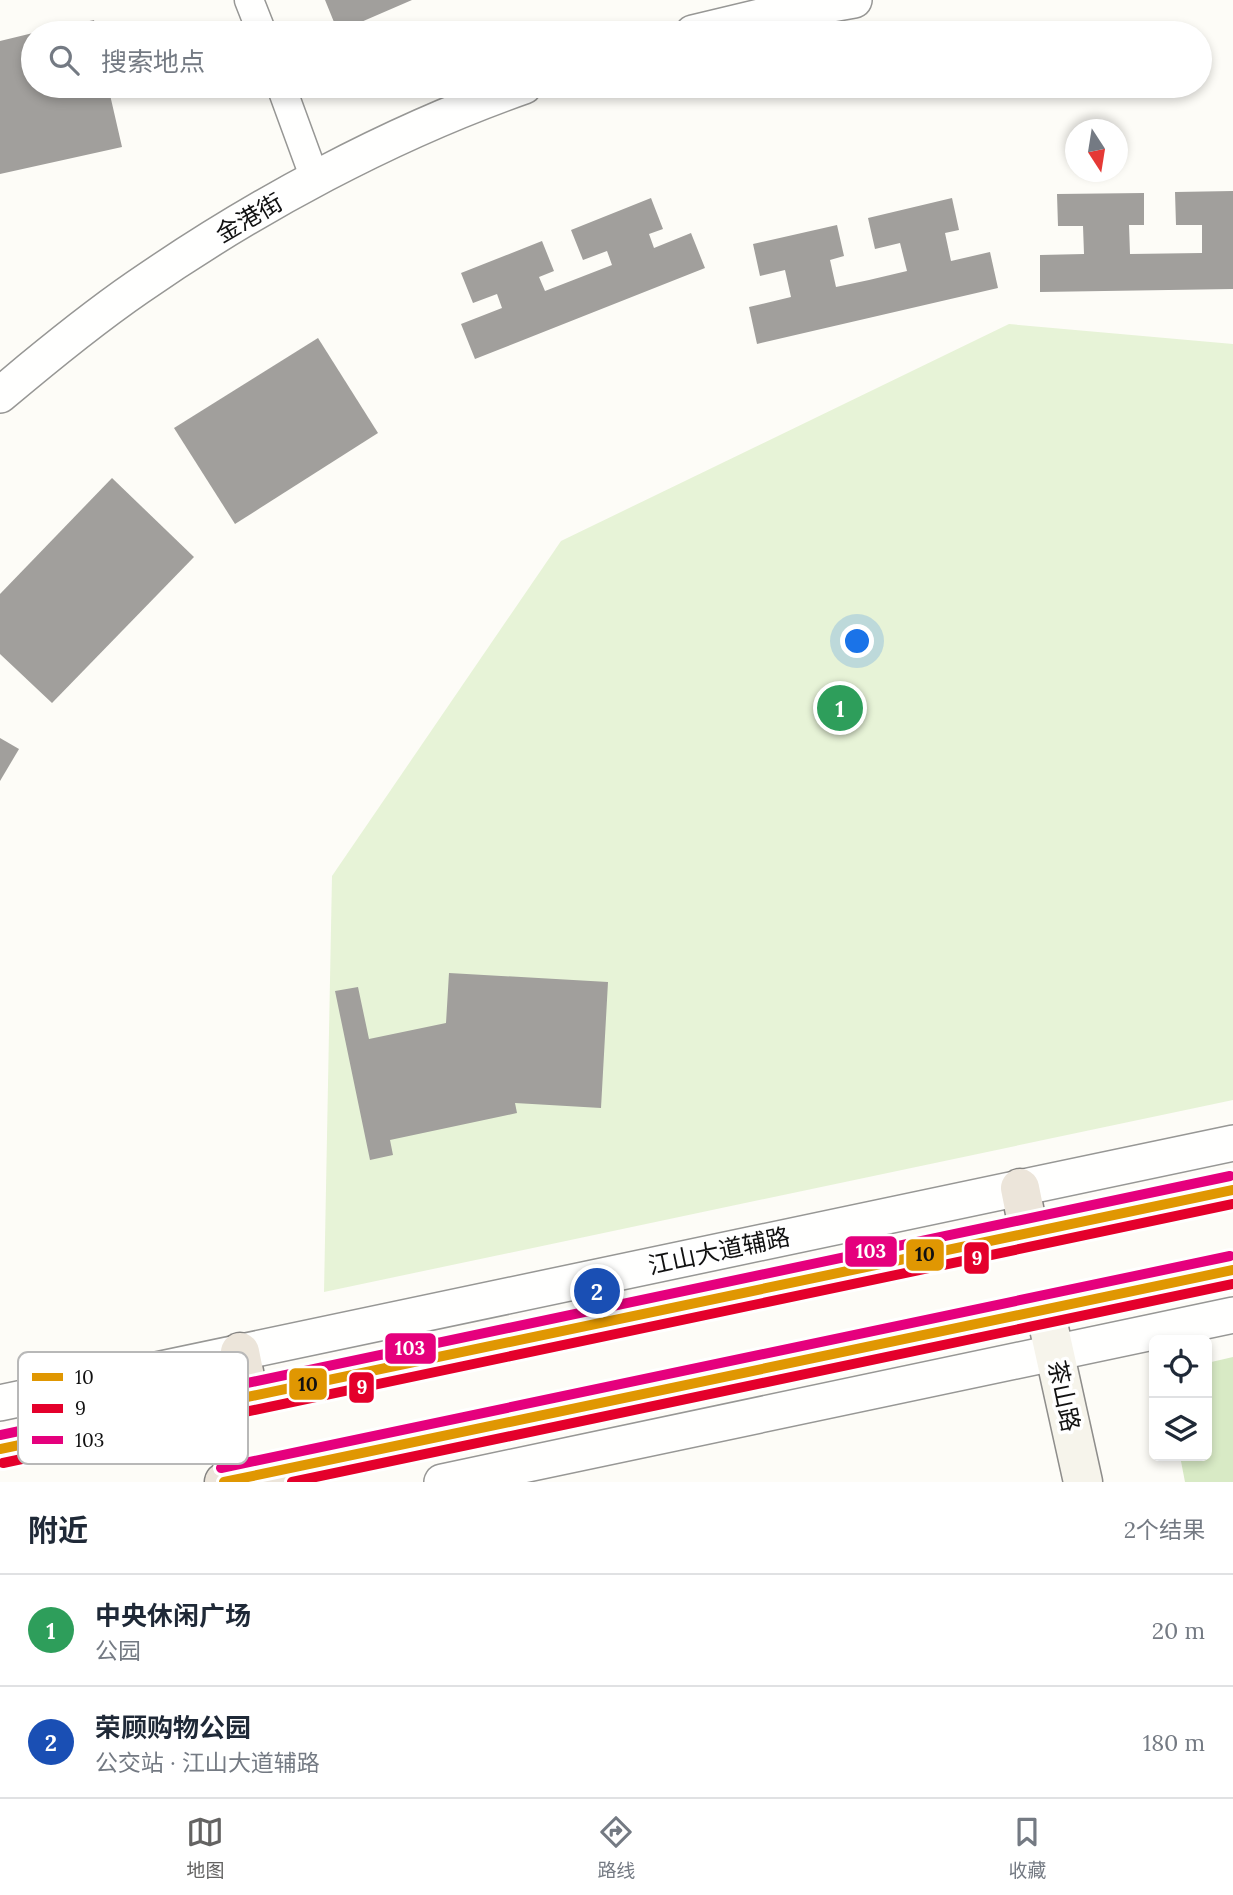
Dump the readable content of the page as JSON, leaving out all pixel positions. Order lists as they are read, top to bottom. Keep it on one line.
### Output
{"streets":{"main road":["茶山路"],"street":["金港街","江山大道辅路"]},"lines":["transit line 103","transit line 10","transit line 9"],"legend":["10","9","103"],"north":"bottom","page":{"search":"搜索地点","pins":["1","2"],"heading":["附近","2个结果"],"list":[{"mark":"1","name":"中央休闲广场","note":"公园","value":"20 m"},{"mark":"2","name":"荣顾购物公园","note":"公交站 · 江山大道辅路","value":"180 m"}],"nav":["地图","路线","收藏"]}}
